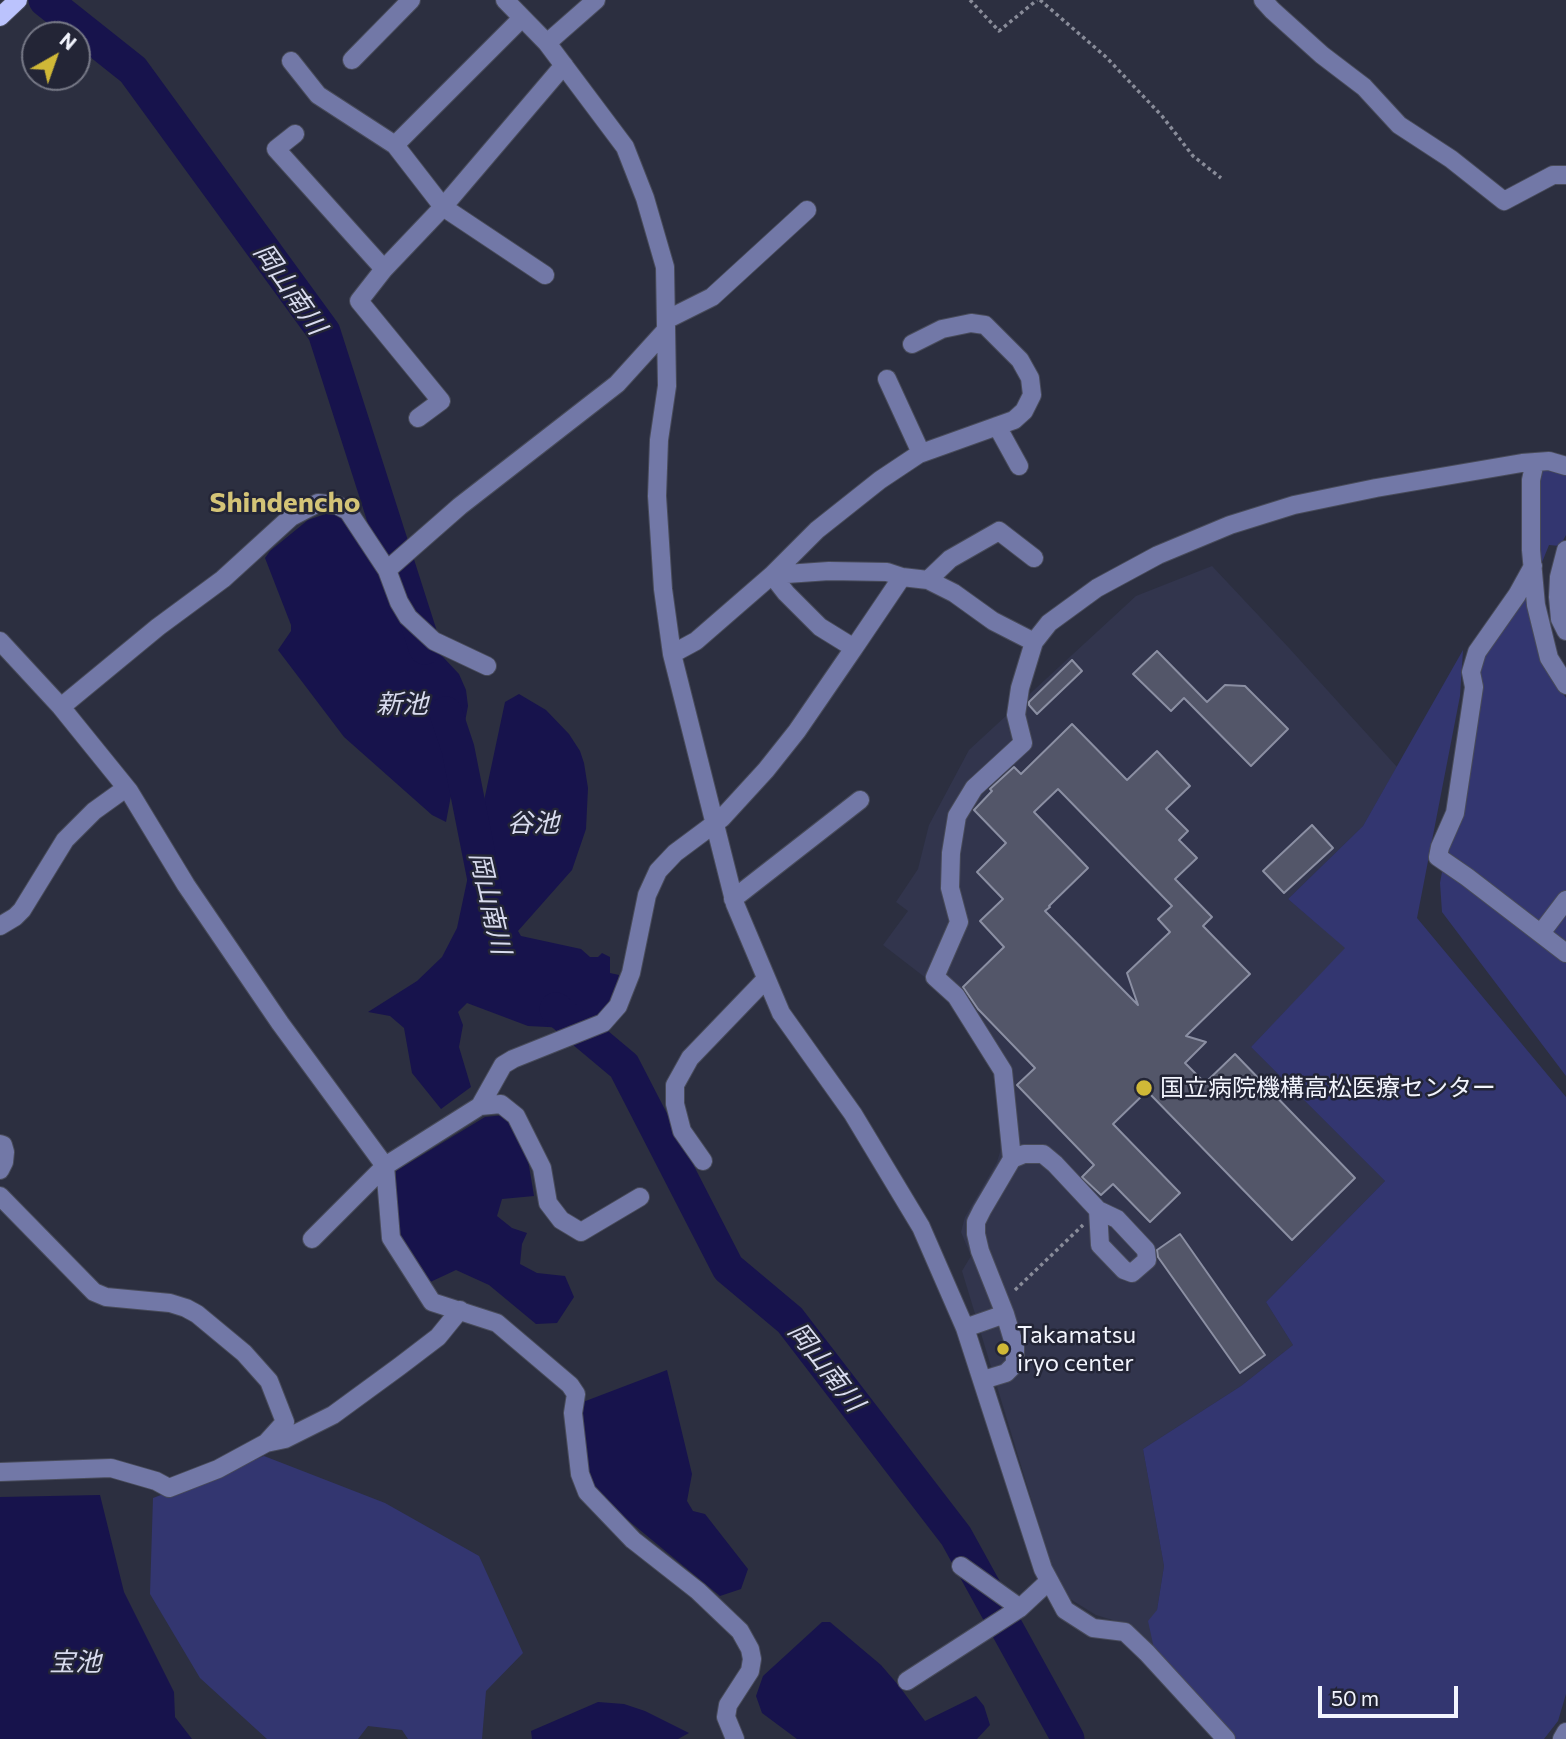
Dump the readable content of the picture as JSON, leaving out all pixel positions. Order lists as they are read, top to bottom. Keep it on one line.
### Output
{"districts":["Shindencho"],"water":["岡山南川","新池","谷池","宝池"],"places":["国立病院機構高松医療センター","Takamatsu iryo center"],"scale_bar":"50 m","north":"top right"}
